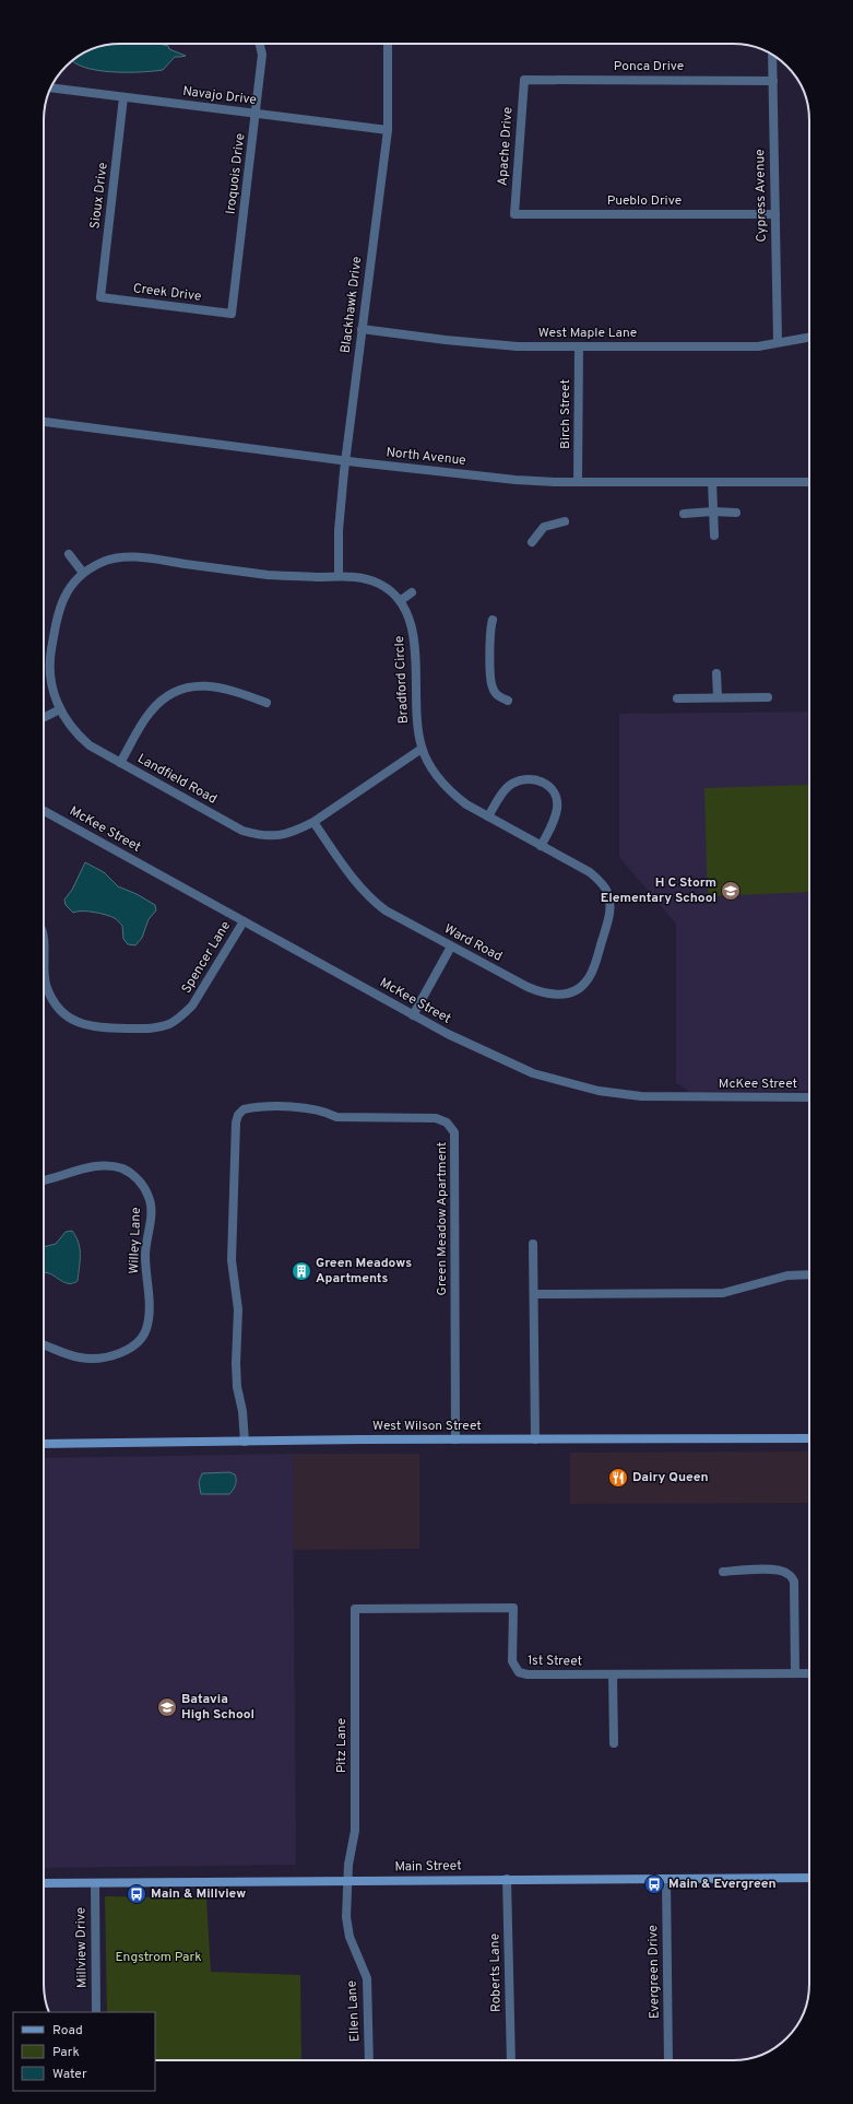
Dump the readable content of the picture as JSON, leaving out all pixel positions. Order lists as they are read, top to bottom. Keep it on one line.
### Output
{"streets":{"main road":["West Wilson Street","Main Street"],"street":["Ponca Drive","Navajo Drive","Apache Drive","Iroquois Drive","Sioux Drive","Cypress Avenue","Pueblo Drive","Creek Drive","Blackhawk Drive","West Maple Lane","Birch Street","North Avenue","Bradford Circle","Landfield Road","McKee Street","Ward Road","Spencer Lane","Green Meadow Apartment","Willey Lane","1st Street","Pitz Lane","Millview Drive","Evergreen Drive","Roberts Lane","Ellen Lane"]},"crossings":[["Ponca Drive","Apache Drive"],["Ponca Drive","Cypress Avenue"],["Navajo Drive","Iroquois Drive"],["Navajo Drive","Sioux Drive"],["Navajo Drive","Blackhawk Drive"],["Apache Drive","Pueblo Drive"],["Iroquois Drive","Creek Drive"],["Sioux Drive","Creek Drive"],["Cypress Avenue","Pueblo Drive"],["Cypress Avenue","West Maple Lane"],["Blackhawk Drive","West Maple Lane"],["Blackhawk Drive","North Avenue"],["Blackhawk Drive","Bradford Circle"],["West Maple Lane","Birch Street"],["Birch Street","North Avenue"],["Bradford Circle","Landfield Road"],["Bradford Circle","Ward Road"],["Landfield Road","Ward Road"],["McKee Street","Spencer Lane"],["Green Meadow Apartment","West Wilson Street"],["1st Street","Pitz Lane"],["Pitz Lane","Main Street"],["Pitz Lane","Ellen Lane"],["Main Street","Millview Drive"],["Main Street","Evergreen Drive"],["Main Street","Roberts Lane"],["Main Street","Ellen Lane"]],"parks":["Engstrom Park"],"places":{"school or university":["H C Storm Elementary School","Batavia High School"],"building":["Green Meadows Apartments"],"restaurant":["Dairy Queen"],"bus stop":["Main & Evergreen","Main & Millview"]},"legend":["Road","Park","Water"]}
